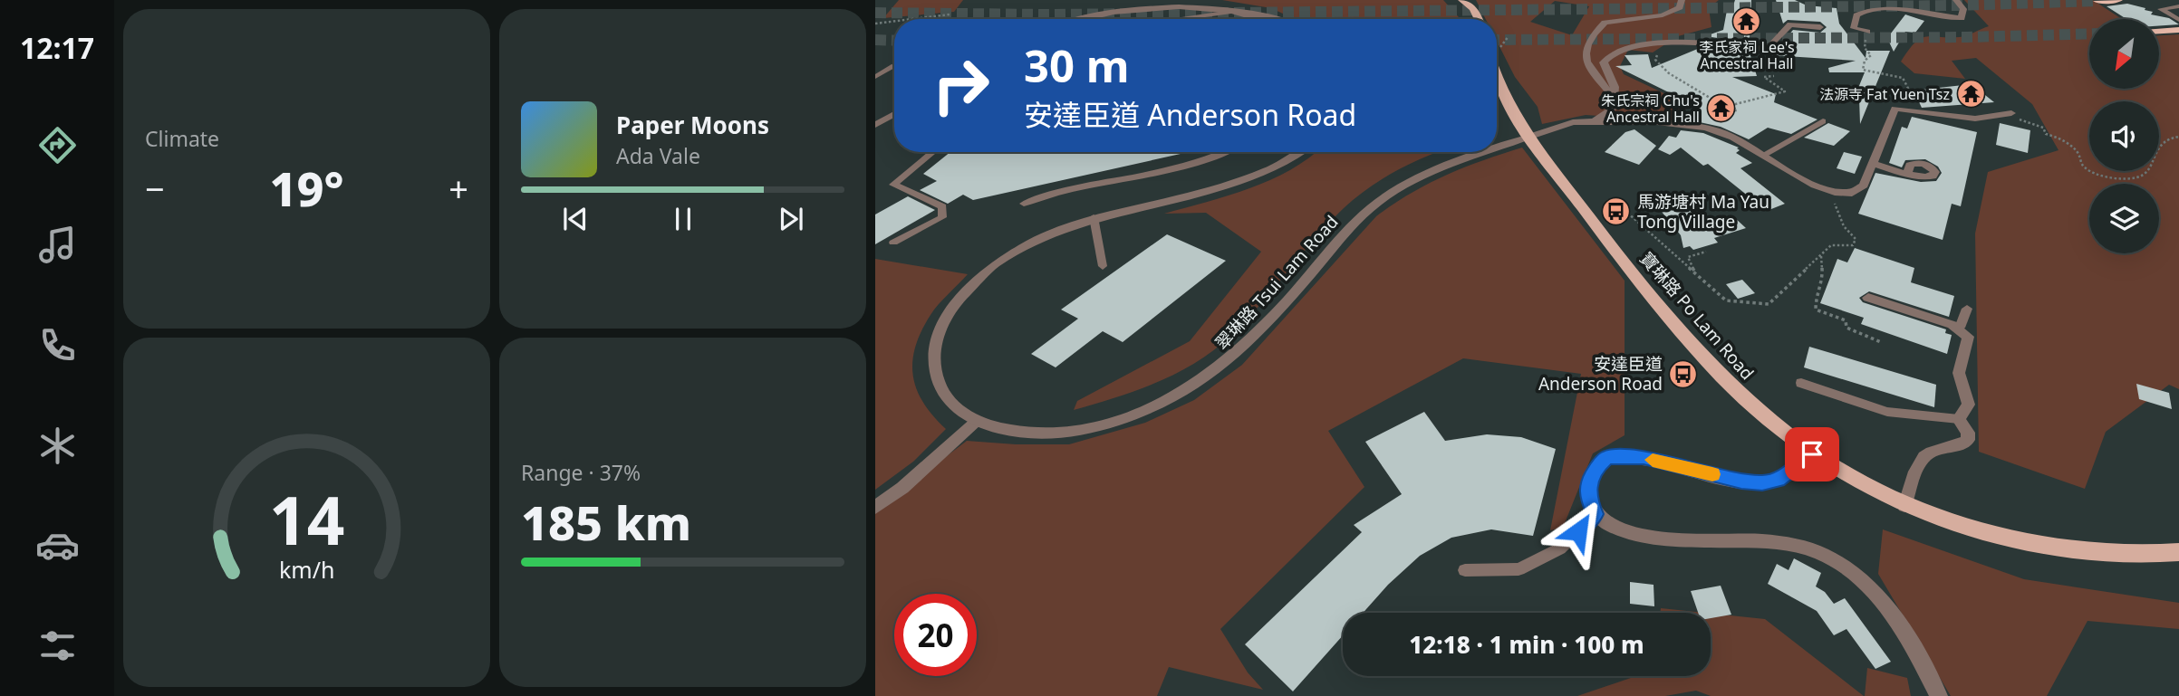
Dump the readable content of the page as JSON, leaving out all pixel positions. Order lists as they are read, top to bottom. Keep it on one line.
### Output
{"streets":{"main road":["寶琳路 Po Lam Road"],"street":["翠琳路 Tsui Lam Road"]},"crossings":[["翠琳路 Tsui Lam Road","寶琳路 Po Lam Road"]],"places":{"temple":["李氏家祠 Lee's Ancestral Hall","法源寺 Fat Yuen Tsz","朱氏宗祠 Chu's Ancestral Hall"],"bus stop":["馬游塘村 Ma Yau Tong Village","安達臣道 Anderson Road"]},"north":"bottom left","page":{"tabs":"12:17","tile":["Climate",["Range · 37%","185 km"]],"turn":["30 m","安達臣道 Anderson Road"],"song":["Paper Moons","Ada Vale"],"heat":["−","19°","+"],"limit":"20","trip":"12:18 · 1 min · 100 m","gauge":["14","km/h"]}}
